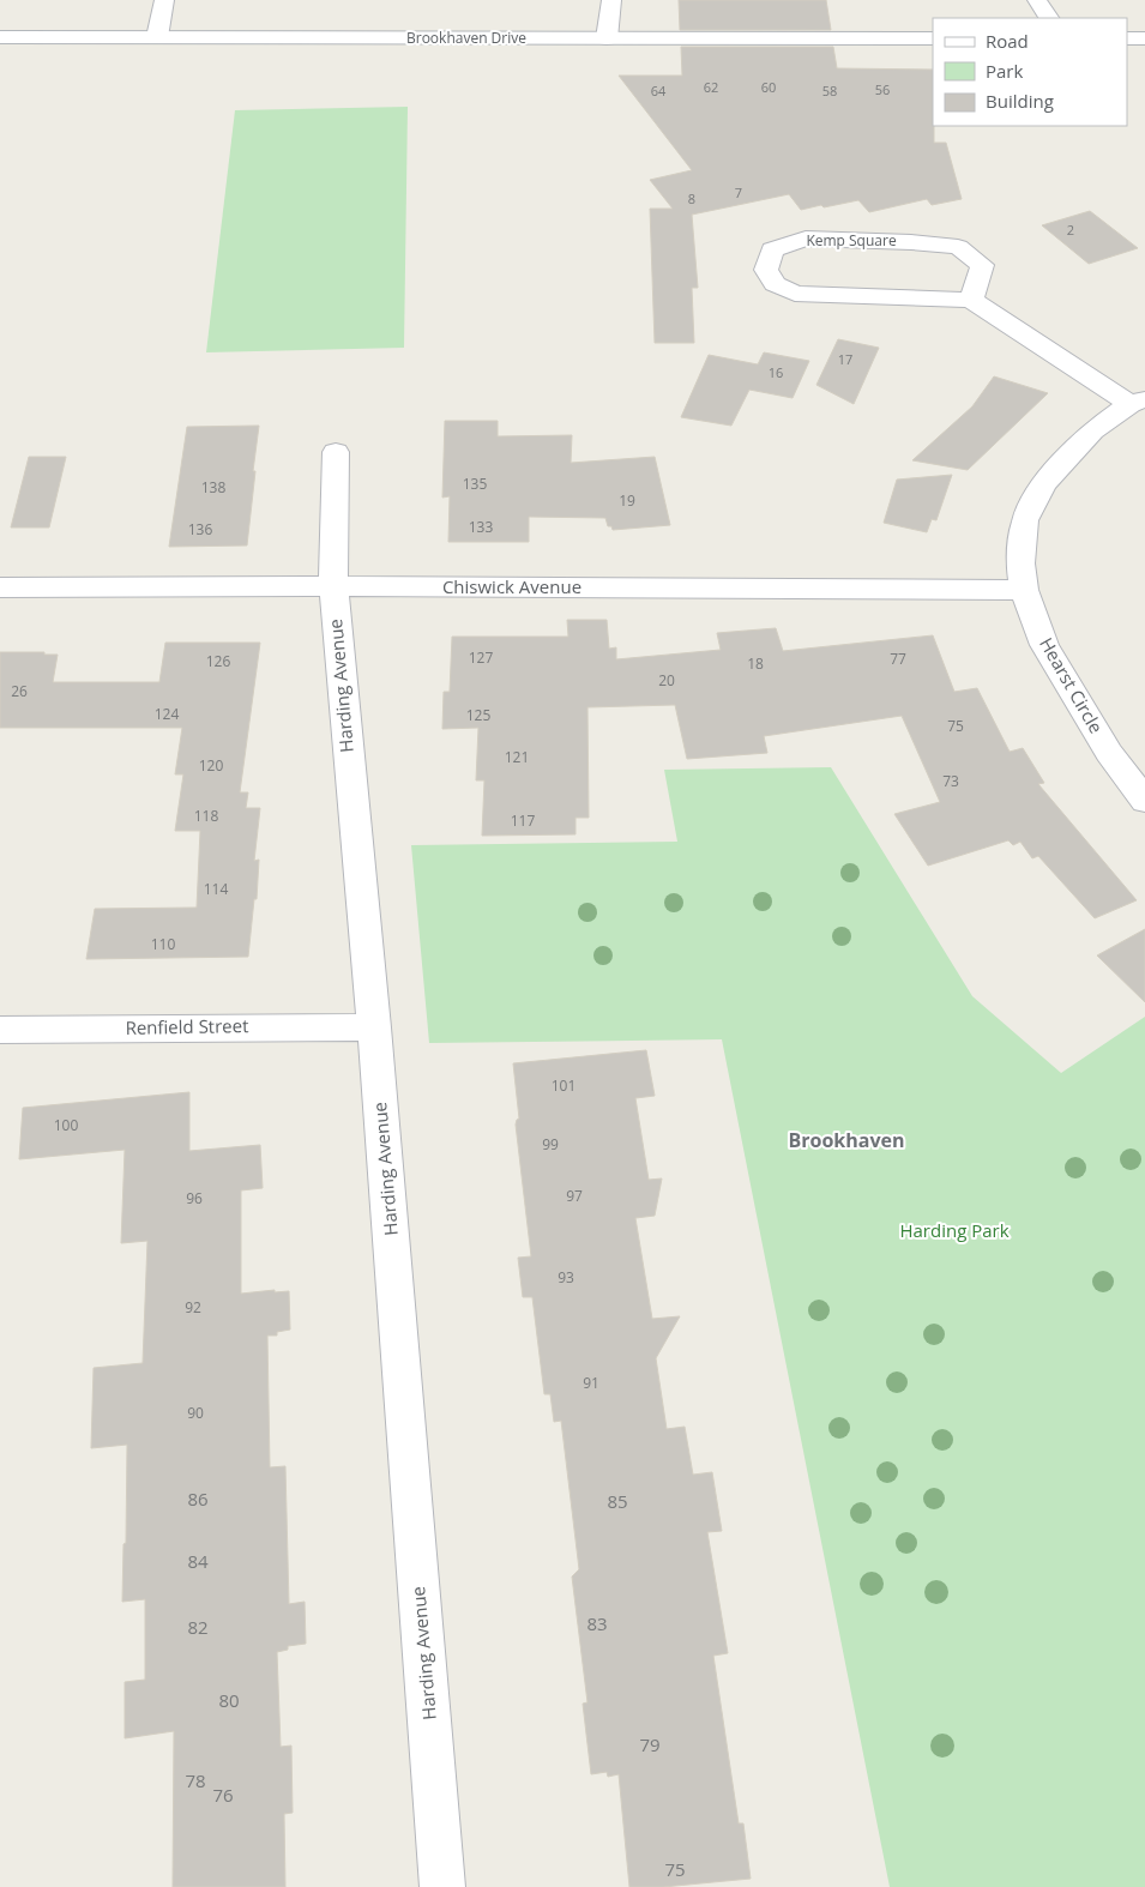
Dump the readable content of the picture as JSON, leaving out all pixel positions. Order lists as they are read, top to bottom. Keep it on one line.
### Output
{"streets":{"street":["Brookhaven Drive","Kemp Square","Chiswick Avenue","Harding Avenue","Hearst Circle","Renfield Street"]},"crossings":[["Chiswick Avenue","Harding Avenue"],["Chiswick Avenue","Hearst Circle"],["Harding Avenue","Renfield Street"]],"districts":["Brookhaven"],"parks":["Harding Park"],"house_numbers":["62","60","56","64","58","7","8","2","17","16","135","138","19","133","136","127","77","126","18","20","26","124","125","75","121","120","73","118","117","114","110","101","100","99","97","96","93","92","91","90","86","85","84","83","82","80","79","78","76","75"],"legend":["Road","Park","Building"]}
